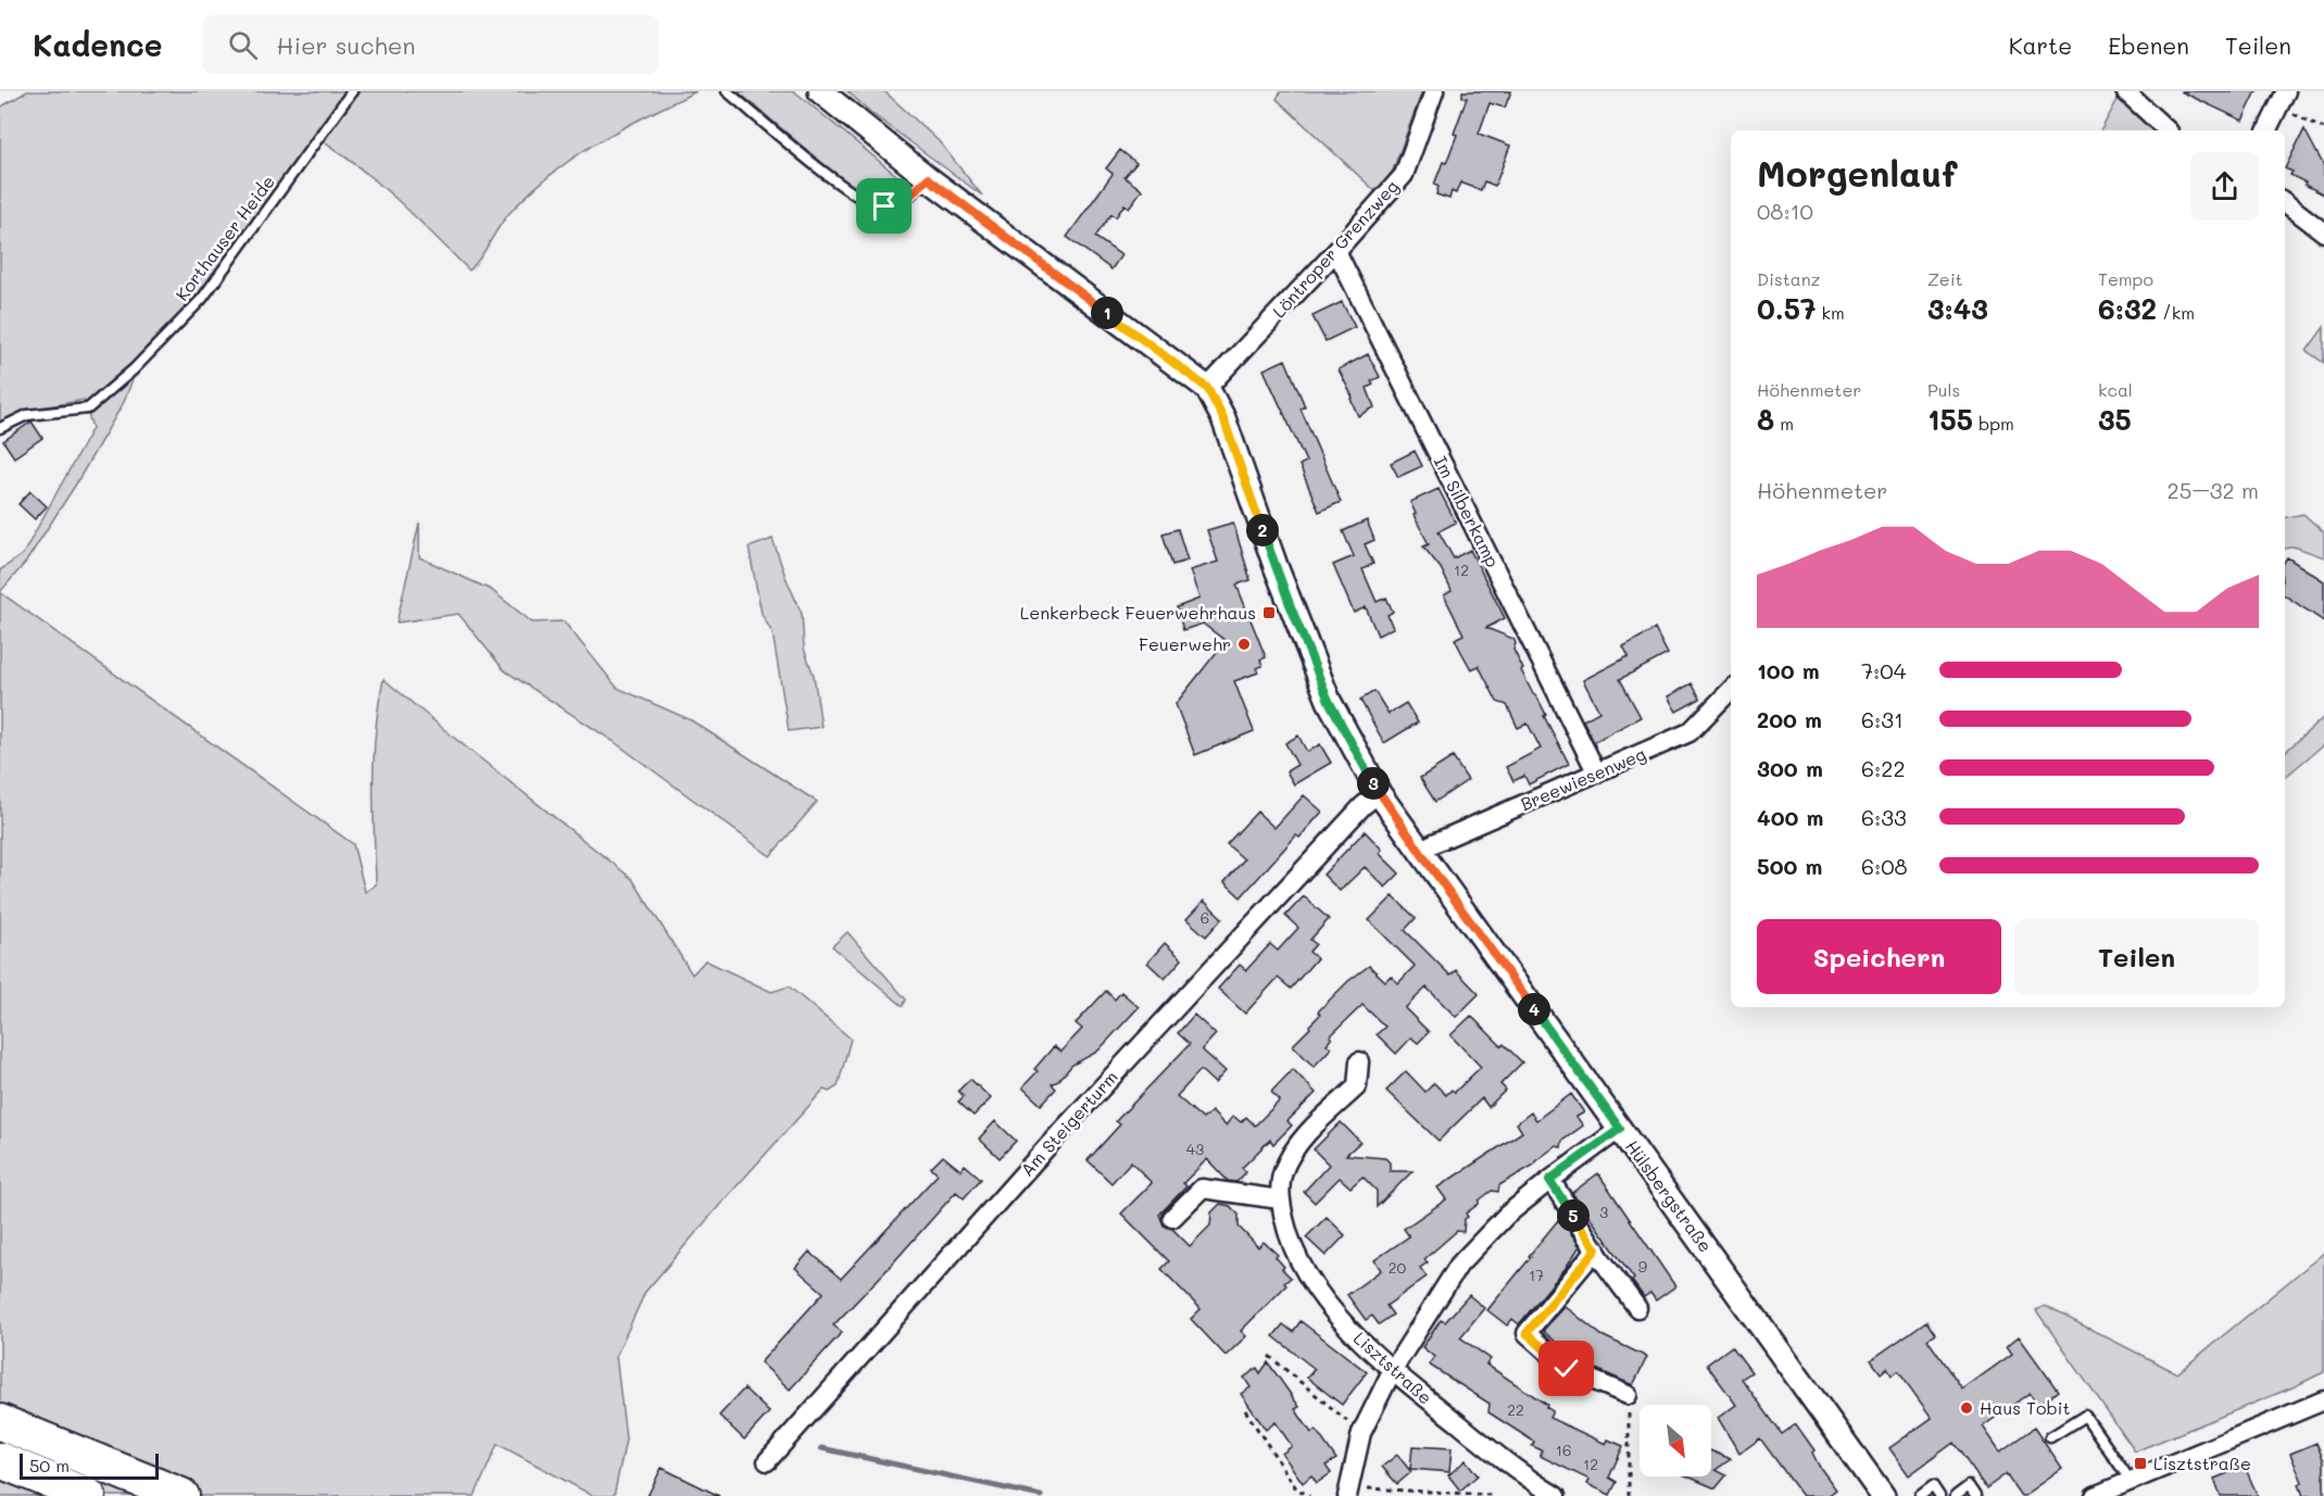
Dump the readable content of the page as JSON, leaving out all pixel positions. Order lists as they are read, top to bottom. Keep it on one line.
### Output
{"streets":{"street":["Löntroper Grenzweg","Im Silberkamp","Breewiesenweg","Am Steigerturm","Hülsbergstraße","Lisztstraße"],"lane":["Korthauser Heide"]},"crossings":[["Löntroper Grenzweg","Im Silberkamp"],["Löntroper Grenzweg","Hülsbergstraße"],["Im Silberkamp","Breewiesenweg"],["Breewiesenweg","Hülsbergstraße"],["Am Steigerturm","Hülsbergstraße"]],"places":{"transit":["Lenkerbeck Feuerwehrhaus","Lisztstraße"],"other":["Feuerwehr","Haus Tobit"]},"house_numbers":["12","6","43","3","9","20","17","22","16","12"],"scale_bar":"50 m","north":"bottom right","page":{"header":"Kadence","search":"Hier suchen","nav":["Karte","Ebenen","Teilen"],"heading":["Morgenlauf","08:10"],"stats":[["Distanz","0.57 km"],["Zeit","3:43"],["Tempo","6:32 /km"],["Höhenmeter","8 m"],["Puls","155 bpm"],["kcal","35"]],"pins":["1","2","3","4","5"],"chart":["Höhenmeter","25–32 m"],"list":[{"name":"100 m","note":"7:04"},{"name":"200 m","note":"6:31"},{"name":"300 m","note":"6:22"},{"name":"400 m","note":"6:33"},{"name":"500 m","note":"6:08"}],"buttons":["Speichern","Teilen"],"scale":"50 m"}}
